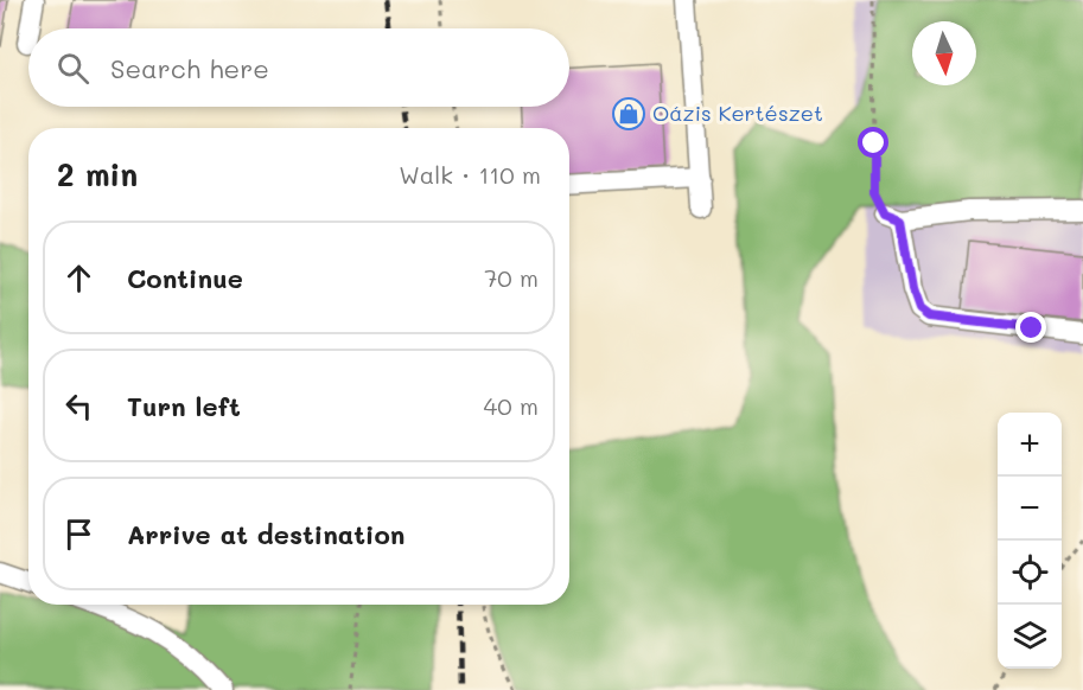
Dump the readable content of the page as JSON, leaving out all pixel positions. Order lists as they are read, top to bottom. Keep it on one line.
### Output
{"places":{"shop":["Oázis Kertészet"]},"north":"bottom","page":{"search":"Search here","heading":["2 min","Walk · 110 m"],"list":[["Continue","70 m"],["Turn left","40 m"],"Arrive at destination"],"map_buttons":["+","−"]}}
